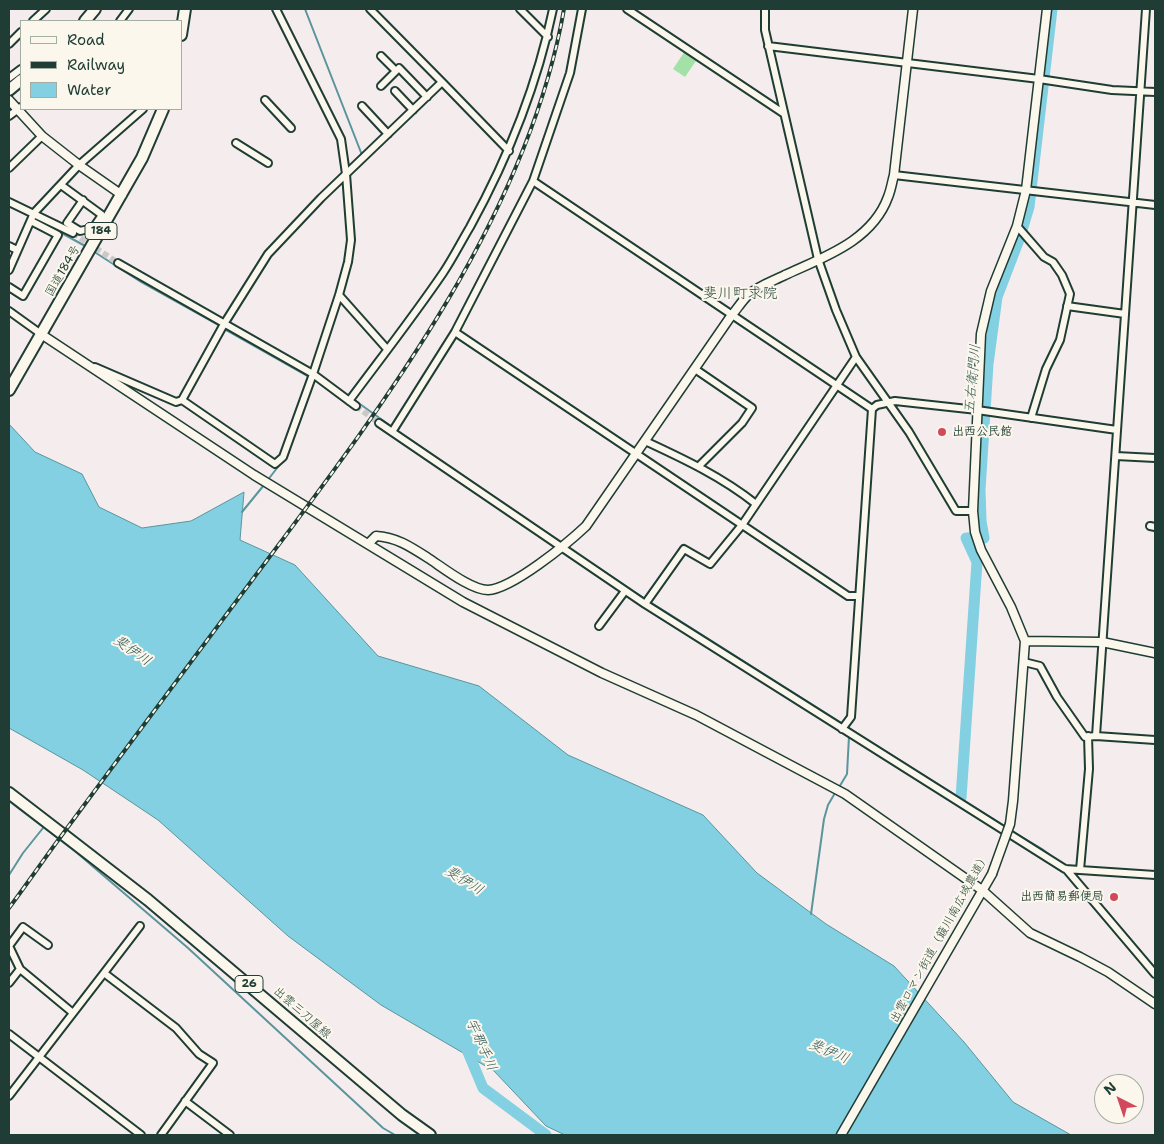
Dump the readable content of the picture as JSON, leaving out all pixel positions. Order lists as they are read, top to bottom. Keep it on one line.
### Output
{"streets":{"main road":["184","国道184号","26","出雲三刀屋線"],"street":["出雲ロマン街道（簸川南広域農道）"]},"districts":["斐川町求院"],"water":["五右衛門川","斐伊川","宇那手川"],"places":["出西公民館","出西簡易郵便局"],"legend":["Road","Railway","Water"],"north":"top left"}
